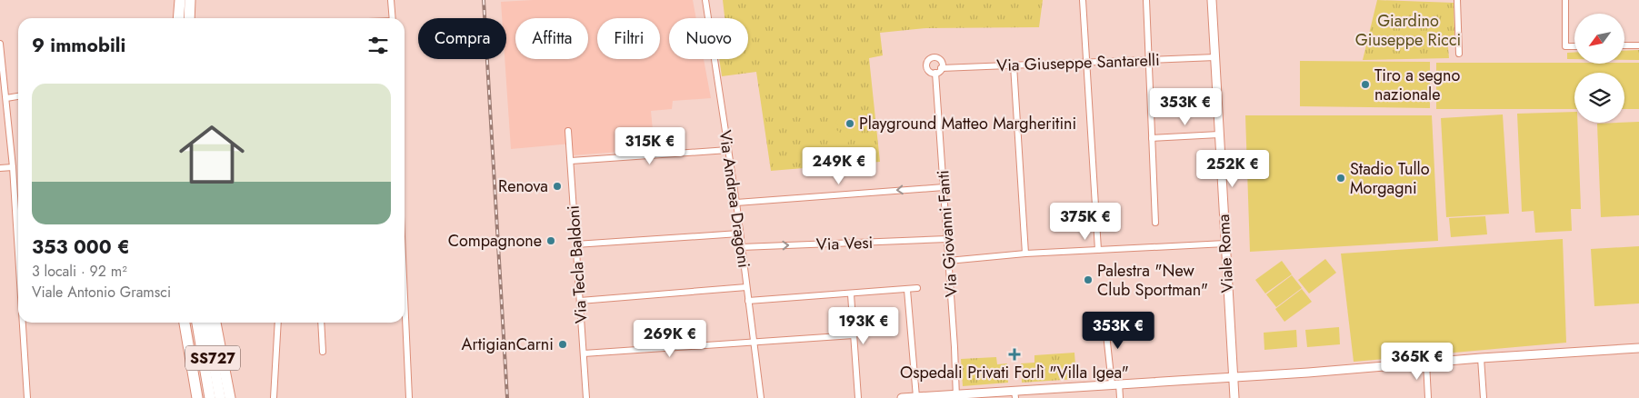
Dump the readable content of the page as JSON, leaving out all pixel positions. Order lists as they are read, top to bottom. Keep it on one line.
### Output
{"streets":{"highway":["SS727"],"main road":["Viale Roma"],"street":["Via Giuseppe Santarelli","Via Andrea Dragoni","Via Giovanni Fanti","Via Vesi","Via Tecla Baldoni"]},"crossings":[["Via Giuseppe Santarelli","Via Giovanni Fanti"],["Via Giuseppe Santarelli","Viale Roma"],["Via Andrea Dragoni","Via Vesi"],["Via Giovanni Fanti","Via Vesi"]],"parks":["Giardino Giuseppe Ricci"],"places":{"other":["Tiro a segno nazionale","Playground Matteo Margheritini","Stadio Tullo Morgagni","Renova","Compagnone","Palestra \"New Club Sportman\"","ArtigianCarni"],"health":["Ospedali Privati Forlì \"Villa Igea\""]},"north":"bottom left","page":{"chip":["Compra","Affitta","Filtri","Nuovo"],"heading":"9 immobili","list":[{"name":"353 000 €","note":"3 locali · 92 m² · Viale Antonio Gramsci"}],"price":["353K €","315K €","249K €","252K €","375K €","193K €","353K €","269K €","365K €"]}}
